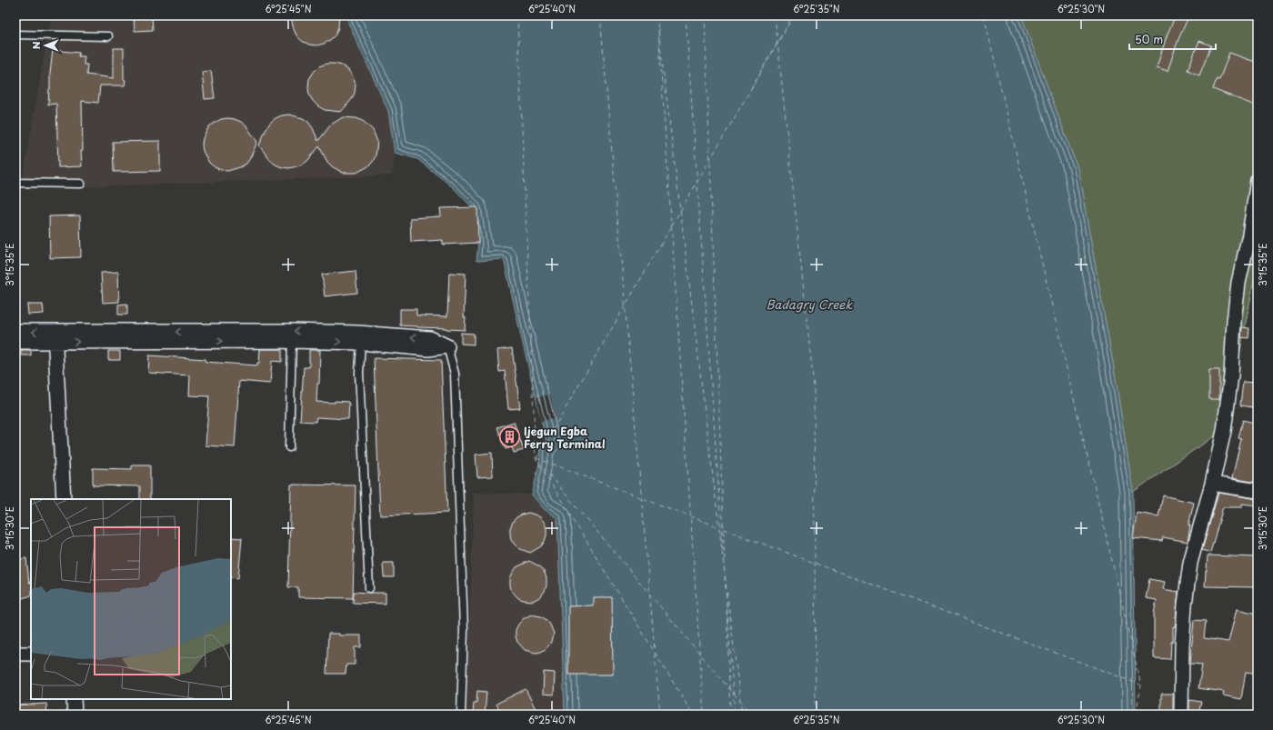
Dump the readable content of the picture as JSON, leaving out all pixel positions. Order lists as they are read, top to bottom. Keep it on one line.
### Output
{"water":["Badagry Creek"],"places":{"building":["Ijegun Egba Ferry Terminal"]},"scale_bar":"50 m","north":"left","coordinates":["6°25'45\"N","6°25'40\"N","6°25'35\"N","6°25'30\"N","3°15'35\"E","3°15'30\"E"]}
